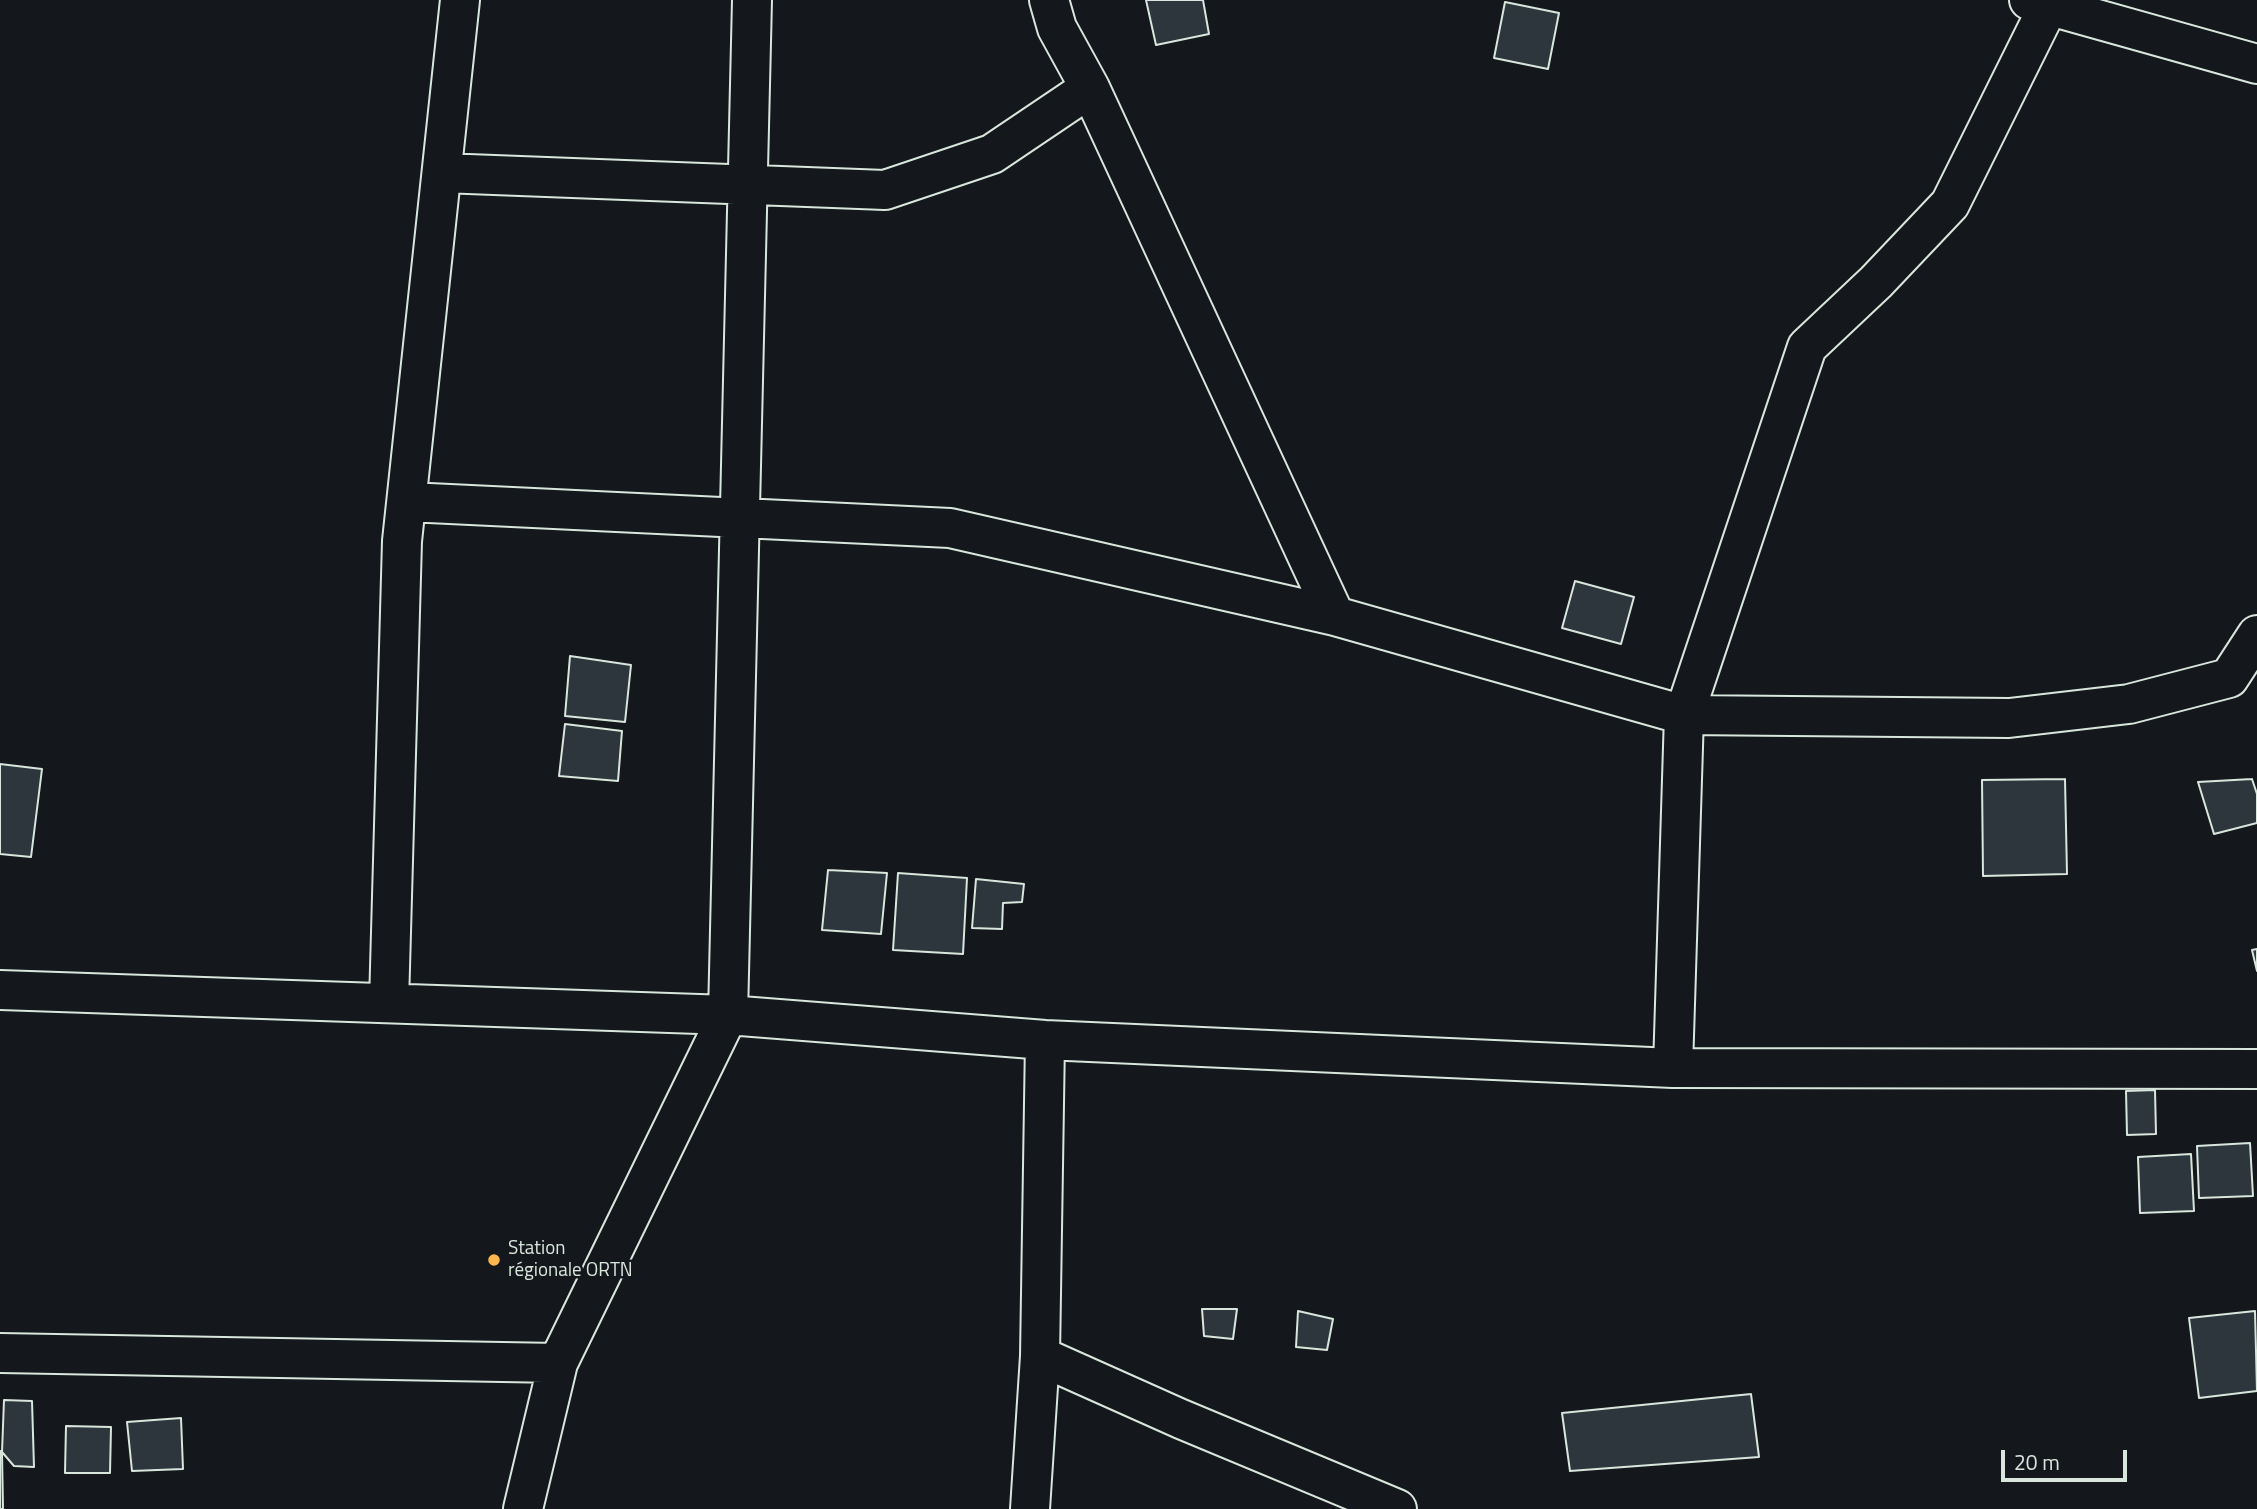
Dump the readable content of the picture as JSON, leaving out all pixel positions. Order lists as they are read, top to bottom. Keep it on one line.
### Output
{"places":["Station régionale ORTN"],"scale_bar":"20 m"}
